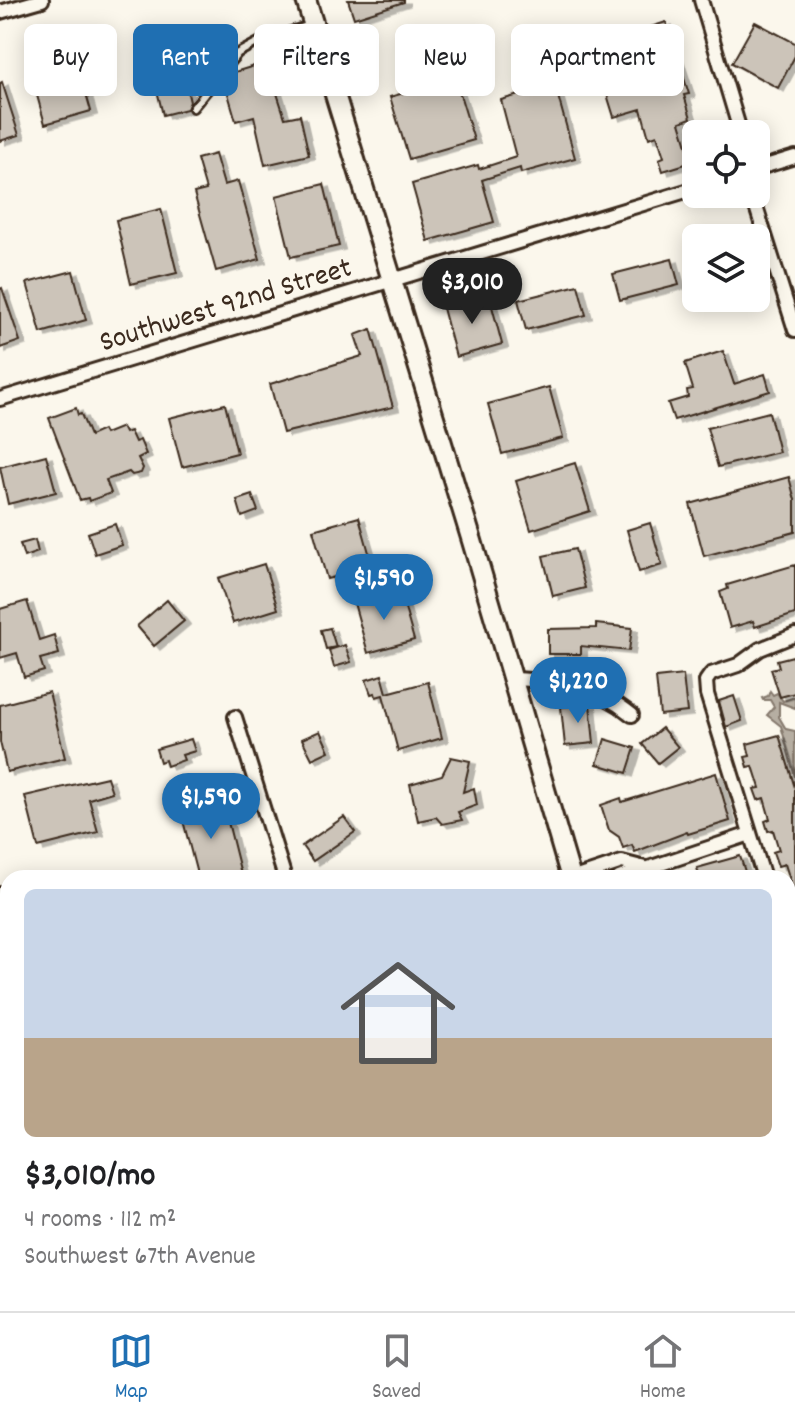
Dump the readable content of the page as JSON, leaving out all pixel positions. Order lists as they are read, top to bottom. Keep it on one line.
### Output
{"streets":{"street":["Southwest 92nd Street"]},"page":{"chip":["Buy","Rent","Filters","New","Apartment"],"price":["$3,010","$1,590","$1,220","$1,590"],"list":[{"name":"$3,010/mo","note":"4 rooms · 112 m² · Southwest 67th Avenue"}],"tabs":["Map","Saved","Home"]}}
